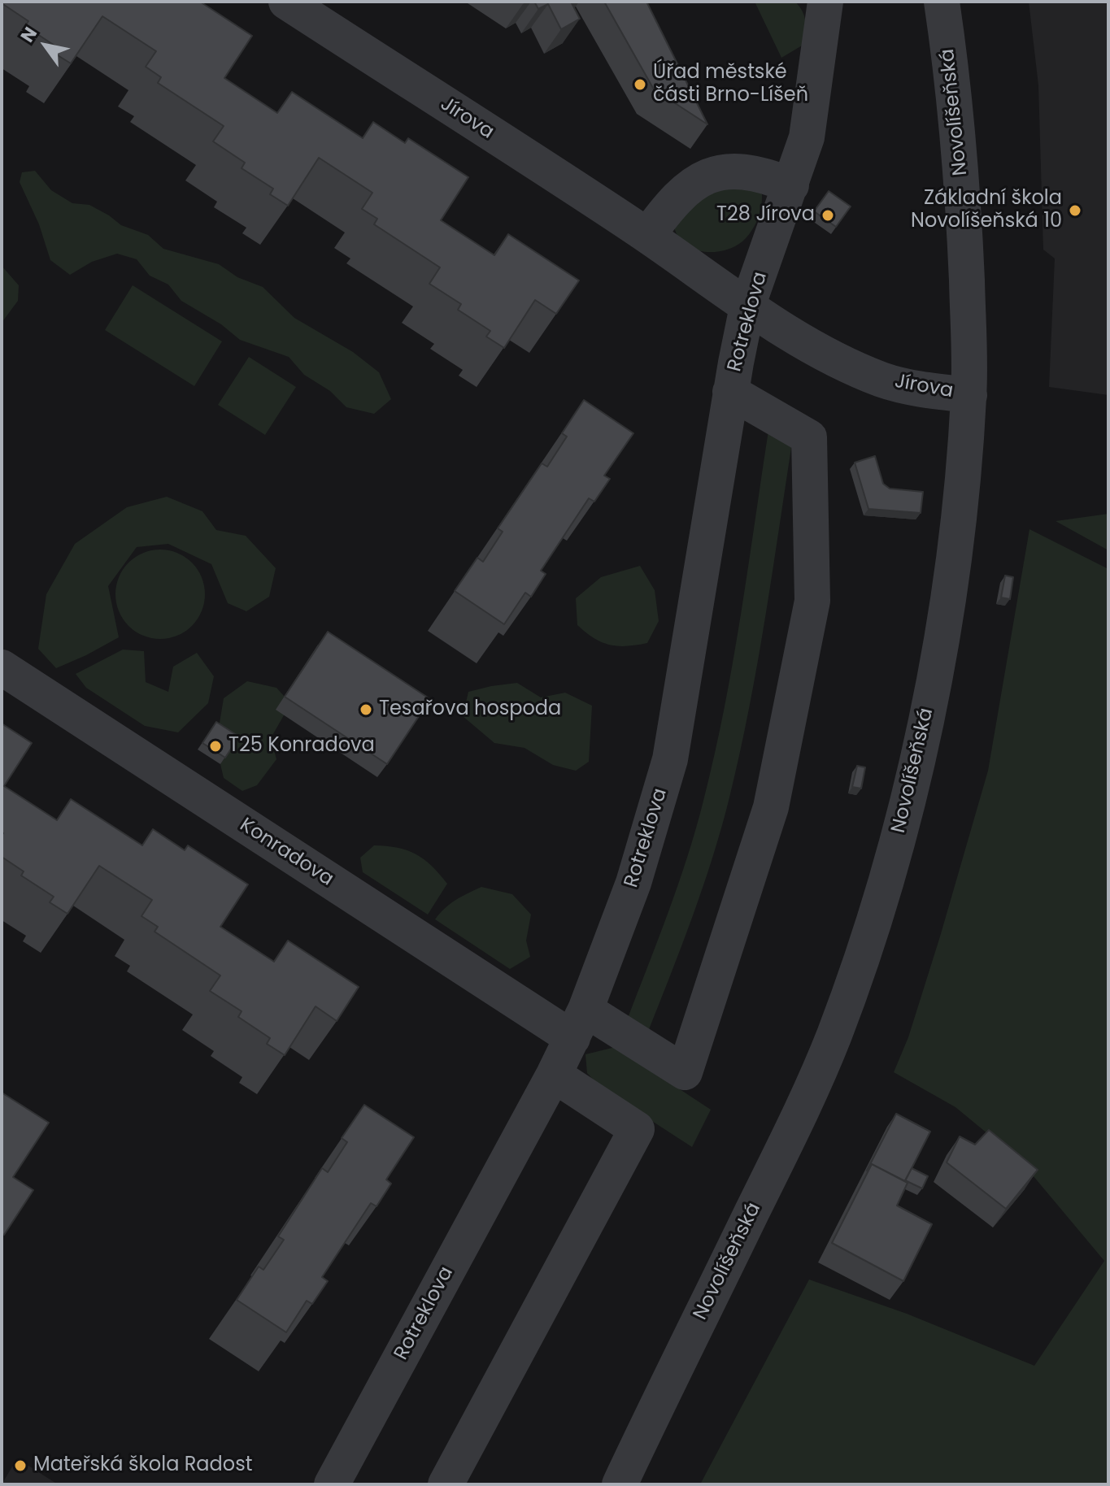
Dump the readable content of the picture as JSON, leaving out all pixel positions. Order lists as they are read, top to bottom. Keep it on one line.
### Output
{"streets":{"street":["Novolíšeňská","Jírova","Rotreklova","Konradova"]},"crossings":[["Novolíšeňská","Jírova"],["Jírova","Rotreklova"],["Rotreklova","Konradova"]],"places":["Úřad městské části Brno-Líšeň","Základní škola Novolíšeňská 10","T28 Jírova","Tesařova hospoda","T25 Konradova","Mateřská škola Radost"],"north":"top left"}
